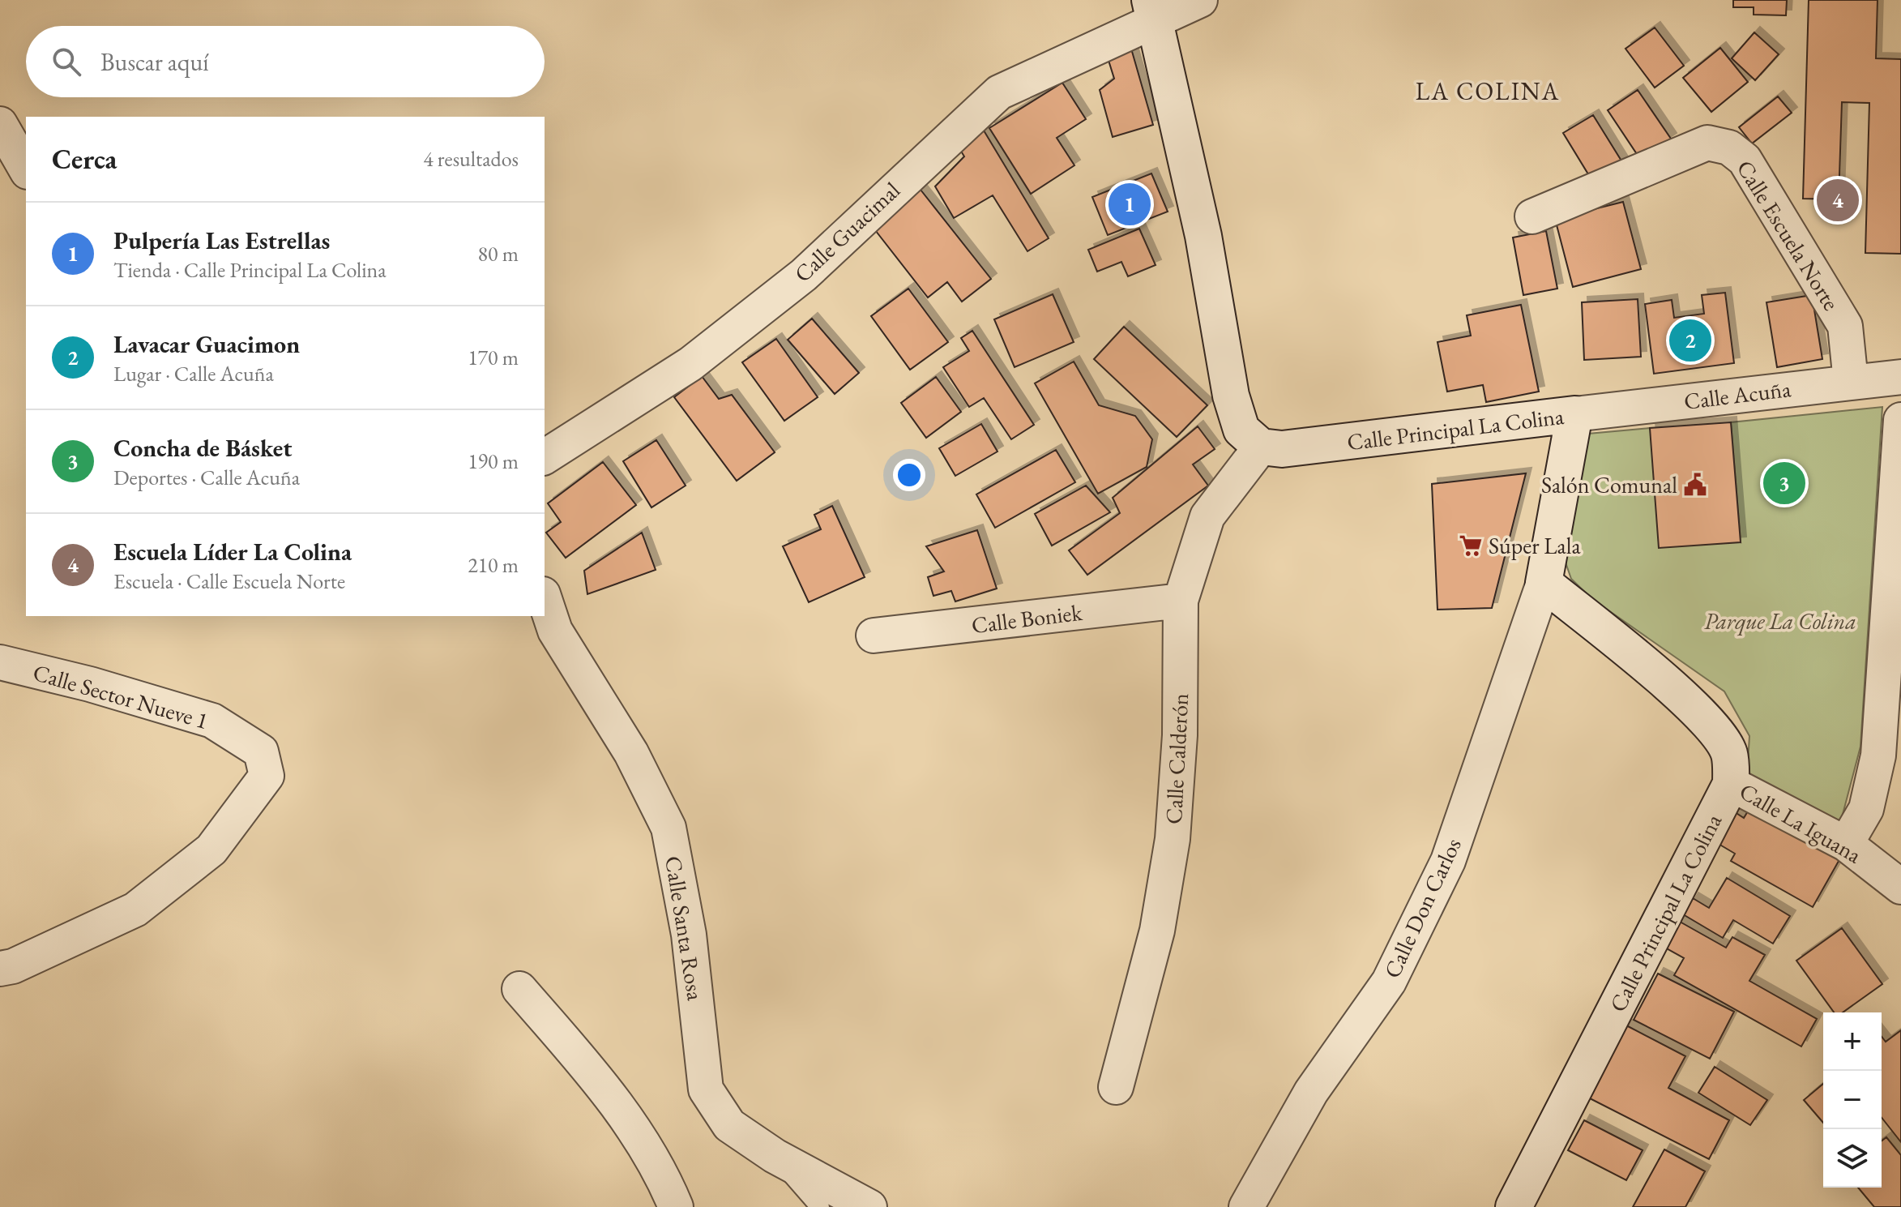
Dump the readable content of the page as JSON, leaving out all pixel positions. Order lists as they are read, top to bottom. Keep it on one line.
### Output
{"streets":{"street":["Calle Guacimal","Calle Escuela Norte","Calle Acuña","Calle Principal La Colina","Calle Boniek","Calle Sector Nueve 1","Calle Calderón","Calle La Iguana","Calle Don Carlos","Calle Santa Rosa"]},"crossings":[["Calle Escuela Norte","Calle Acuña"],["Calle Acuña","Calle Principal La Colina"],["Calle Principal La Colina","Calle Calderón"],["Calle Principal La Colina","Calle La Iguana"],["Calle Principal La Colina","Calle Don Carlos"],["Calle Boniek","Calle Calderón"]],"districts":["LA COLINA"],"parks":["Parque La Colina"],"places":{"public building":["Salón Comunal"],"supermarket":["Súper Lala"]},"page":{"search":"Buscar aquí","heading":["Cerca","4 resultados"],"pins":["4","1","2","3"],"list":[{"mark":"1","name":"Pulpería Las Estrellas","note":"Tienda · Calle Principal La Colina","value":"80 m"},{"mark":"2","name":"Lavacar Guacimon","note":"Lugar · Calle Acuña","value":"170 m"},{"mark":"3","name":"Concha de Básket","note":"Deportes · Calle Acuña","value":"190 m"},{"mark":"4","name":"Escuela Líder La Colina","note":"Escuela · Calle Escuela Norte","value":"210 m"}],"map_buttons":["+","−"]}}
